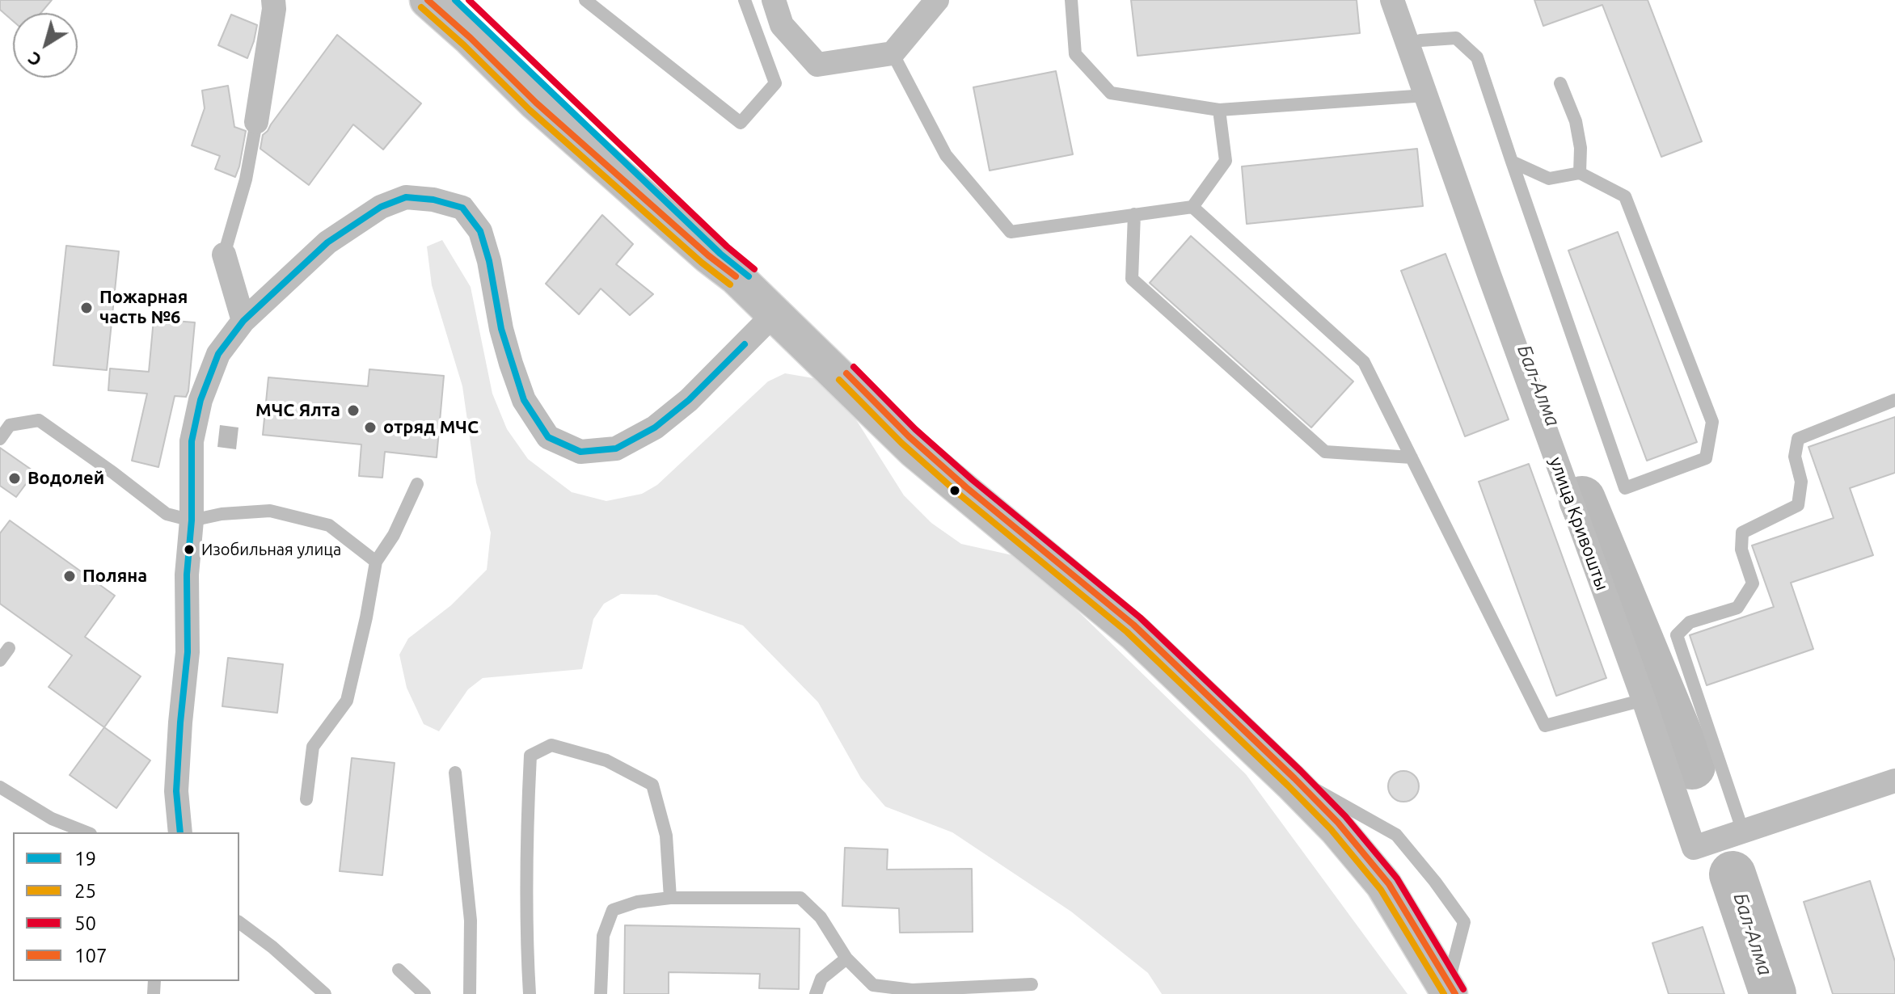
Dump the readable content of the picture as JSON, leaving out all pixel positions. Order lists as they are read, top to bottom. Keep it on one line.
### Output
{"streets":{"street":["улица Кривошты"]},"water":["Бал-Алма"],"places":["Пожарная часть №6","МЧС Ялта","отряд МЧС","Водолей","Изобильная улица","Поляна"],"lines":["transit line 19","transit line 50","transit line 107","transit line 25"],"legend":["19","25","50","107"],"north":"bottom left"}
